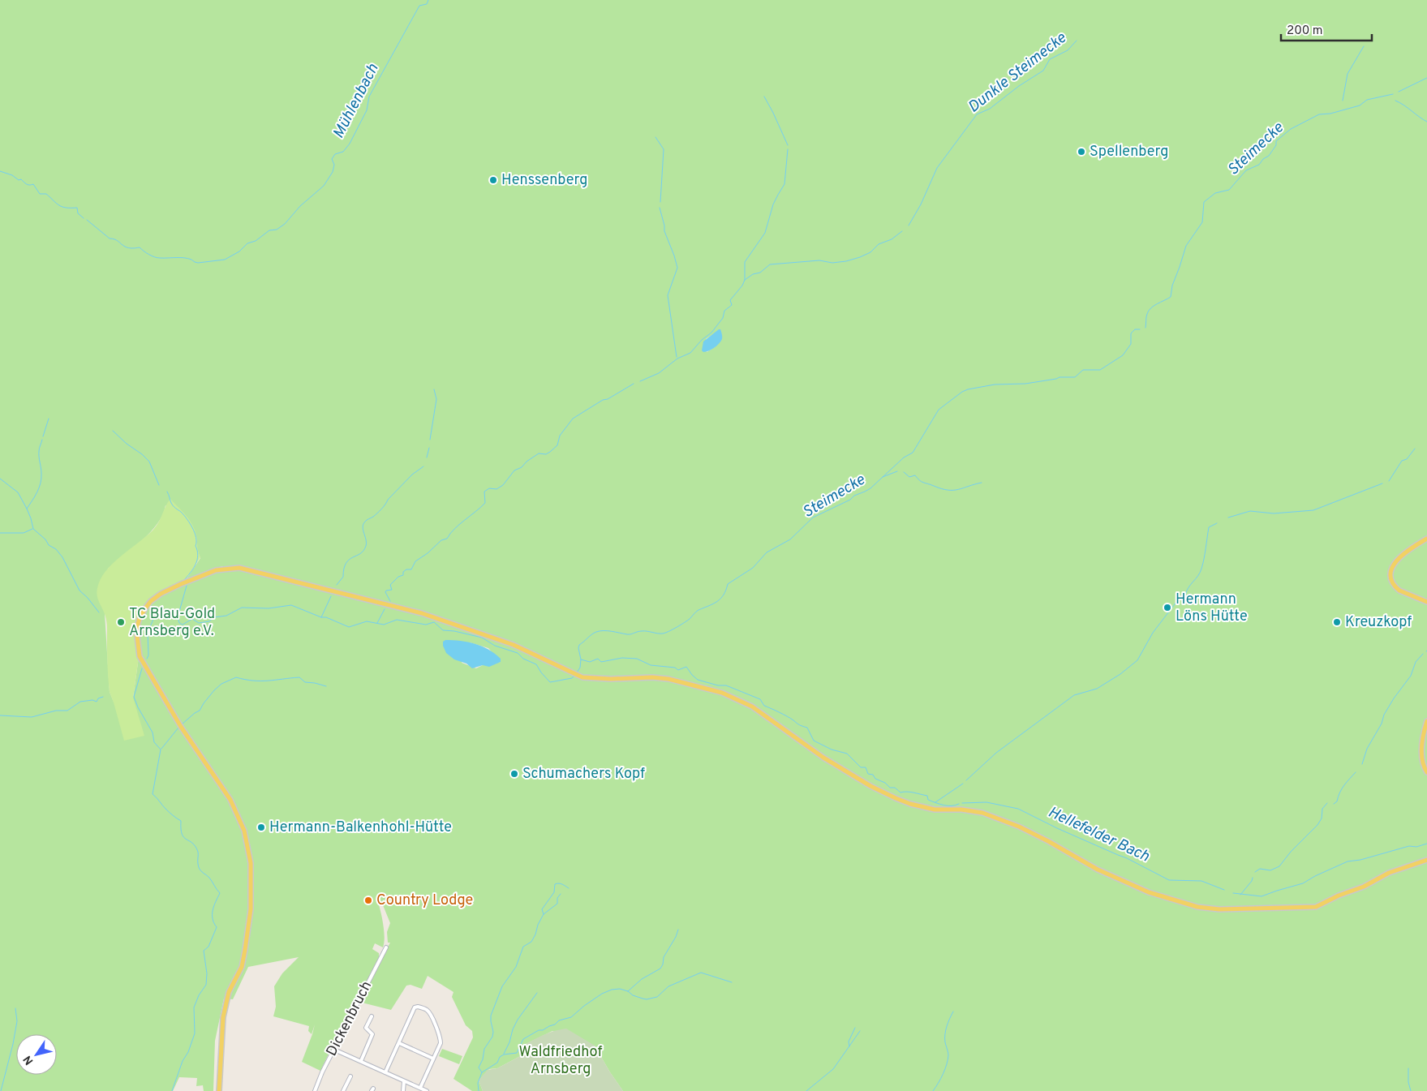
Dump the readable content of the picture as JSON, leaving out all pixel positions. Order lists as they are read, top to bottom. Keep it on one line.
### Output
{"streets":{"street":["Dickenbruch"]},"water":["Dunkle Steimecke","Mühlenbach","Steimecke","Hellefelder Bach"],"parks":["Waldfriedhof Arnsberg"],"places":["Spellenberg","Henssenberg","Hermann Löns Hütte","TC Blau-Gold Arnsberg e.V.","Kreuzkopf","Schumachers Kopf","Hermann-Balkenhohl-Hütte","Country Lodge"],"scale_bar":"200 m","north":"bottom left"}
